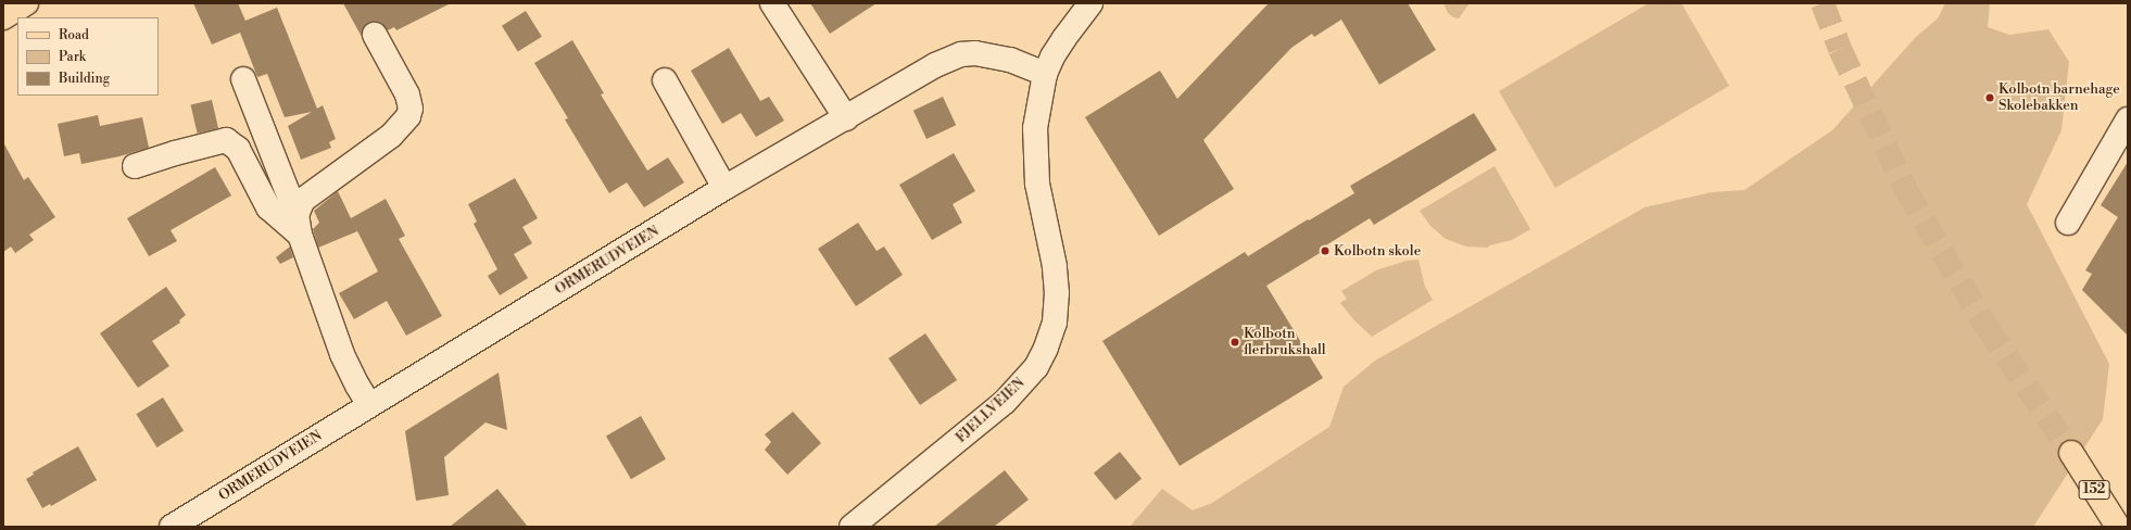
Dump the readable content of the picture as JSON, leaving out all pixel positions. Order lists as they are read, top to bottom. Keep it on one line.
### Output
{"streets":{"main road":["152"],"street":["ORMERUDVEIEN","FJELLVEIEN"]},"crossings":[["ORMERUDVEIEN","FJELLVEIEN"]],"places":["Kolbotn barnehage Skolebakken","Kolbotn skole","Kolbotn flerbrukshall"],"legend":["Road","Park","Building"]}
